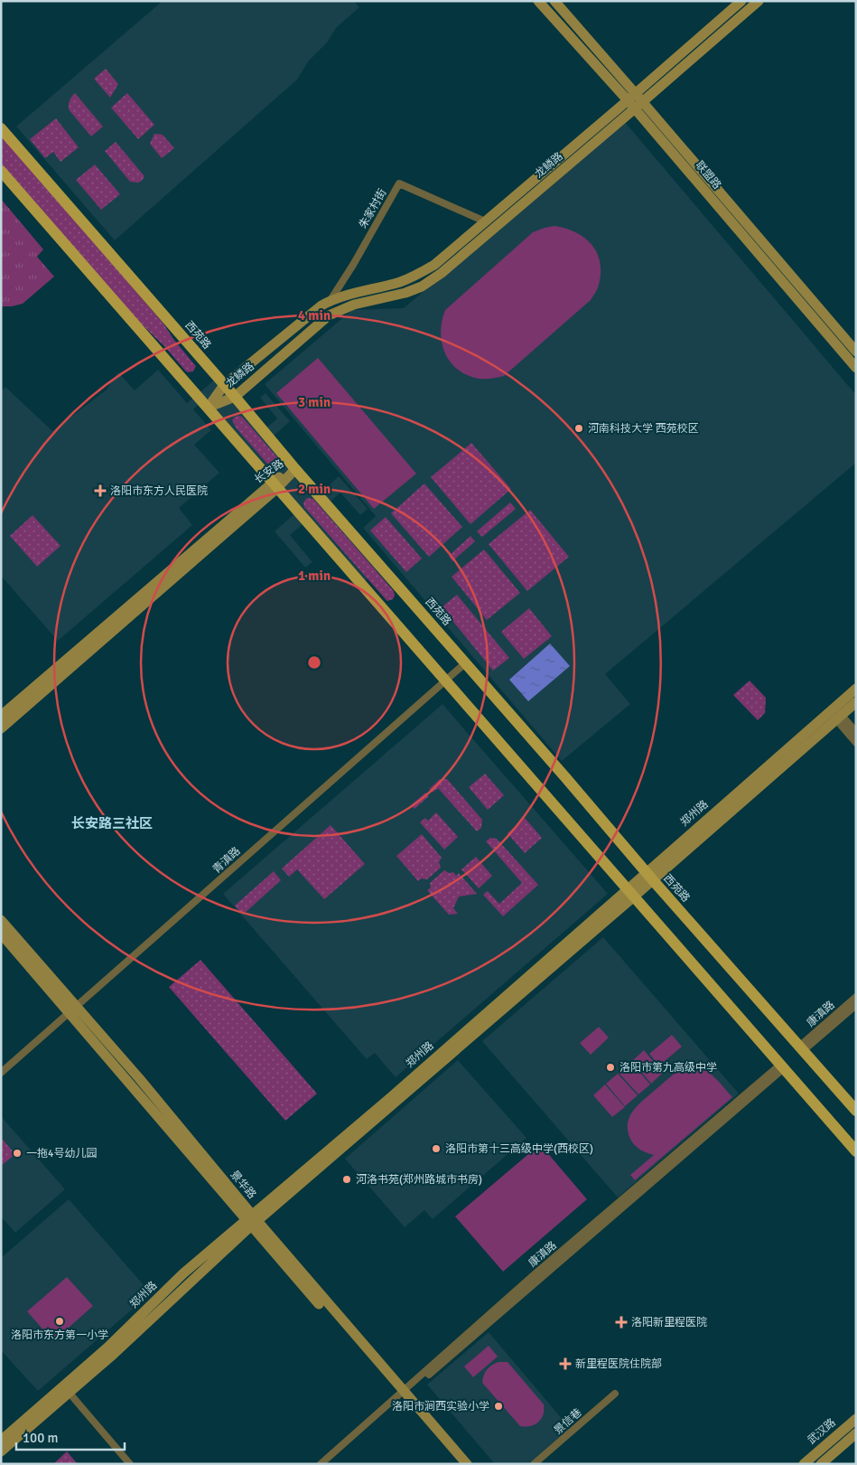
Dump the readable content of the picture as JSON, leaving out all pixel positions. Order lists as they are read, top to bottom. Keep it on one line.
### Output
{"streets":{"main road":["龙鳞路","联盟路","西苑路","长安路","郑州路","景华路","武汉路"],"street":["朱家村街","青滇路","康滇路","景信巷"]},"crossings":[["龙鳞路","联盟路"],["龙鳞路","朱家村街"],["龙鳞路","西苑路"],["西苑路","长安路"],["西苑路","郑州路"],["西苑路","青滇路"],["西苑路","康滇路"],["郑州路","景华路"],["青滇路","景华路"],["康滇路","景华路"]],"districts":["长安路三社区"],"places":{"other":["河南科技大学 西苑校区","洛阳市第九高级中学","洛阳市第十三高级中学(西校区)","一拖4号幼儿园","河洛书苑(郑州路城市书房)","洛阳市东方第一小学","洛阳市涧西实验小学"],"health":["洛阳市东方人民医院","洛阳新里程医院","新里程医院住院部"]},"scale_bar":"100 m","rings":["4 min","3 min","2 min","1 min"]}
